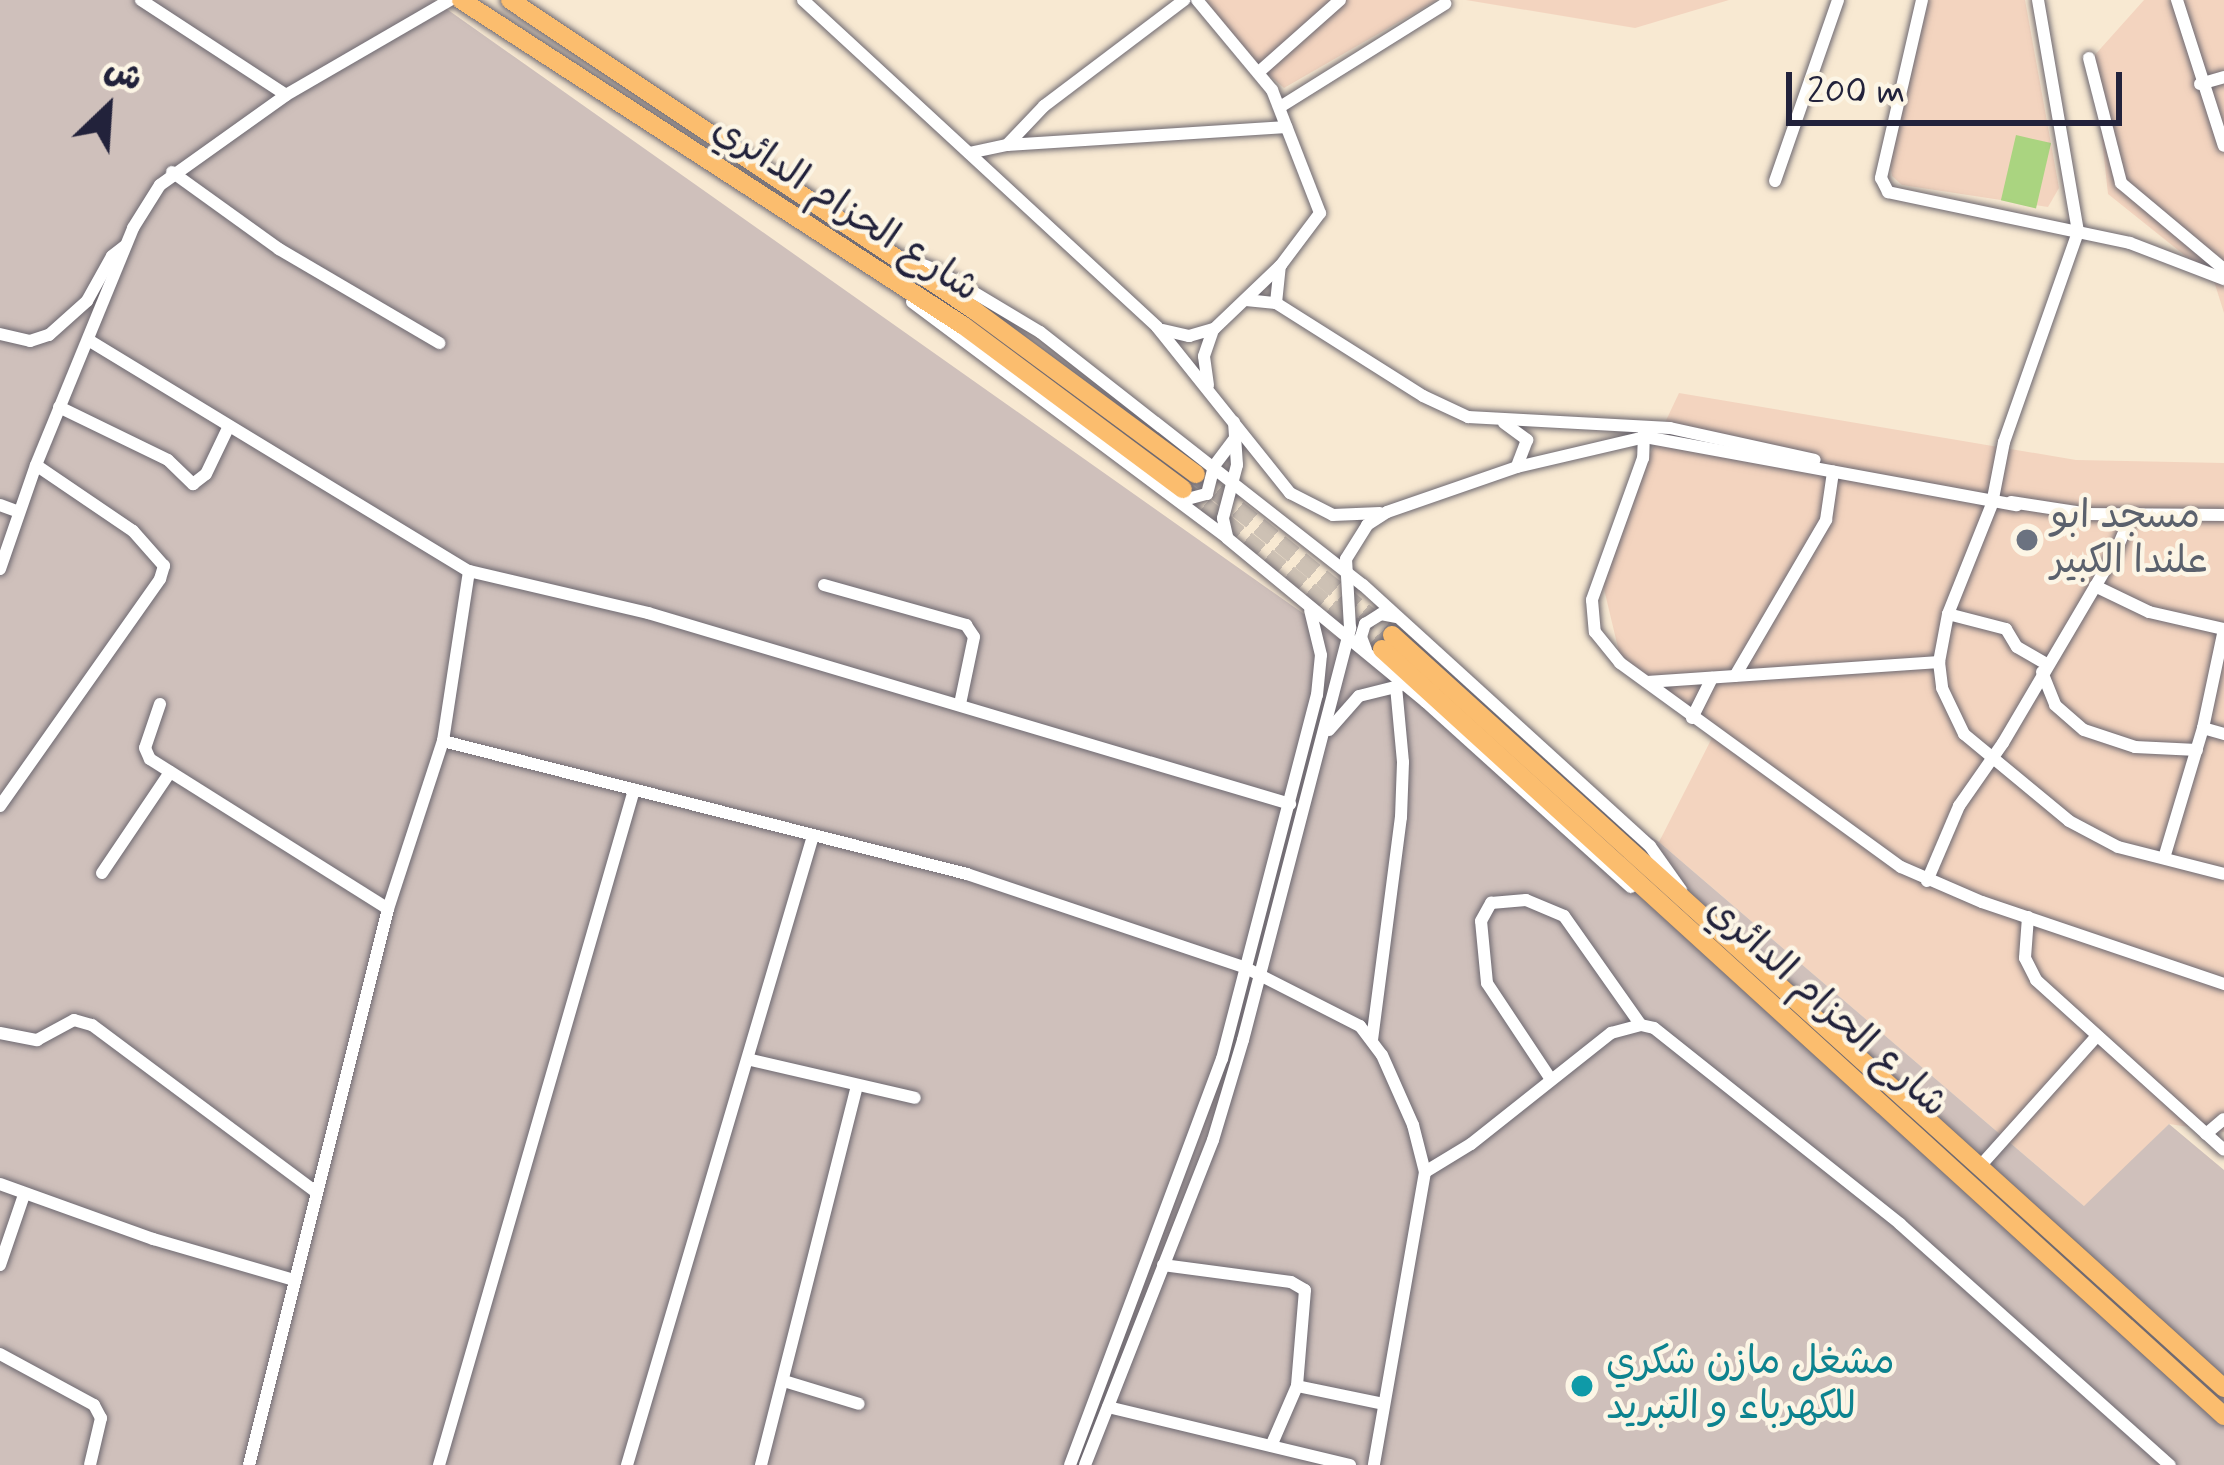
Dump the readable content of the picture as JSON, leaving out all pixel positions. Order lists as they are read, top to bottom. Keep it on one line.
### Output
{"streets":{"highway":["شارع الحزام الدائري"]},"places":["مسجد ابو علندا الكبير","مشغل مازن شكري للكهرباء و التبريد"],"scale_bar":"200 m","north":"top right"}
